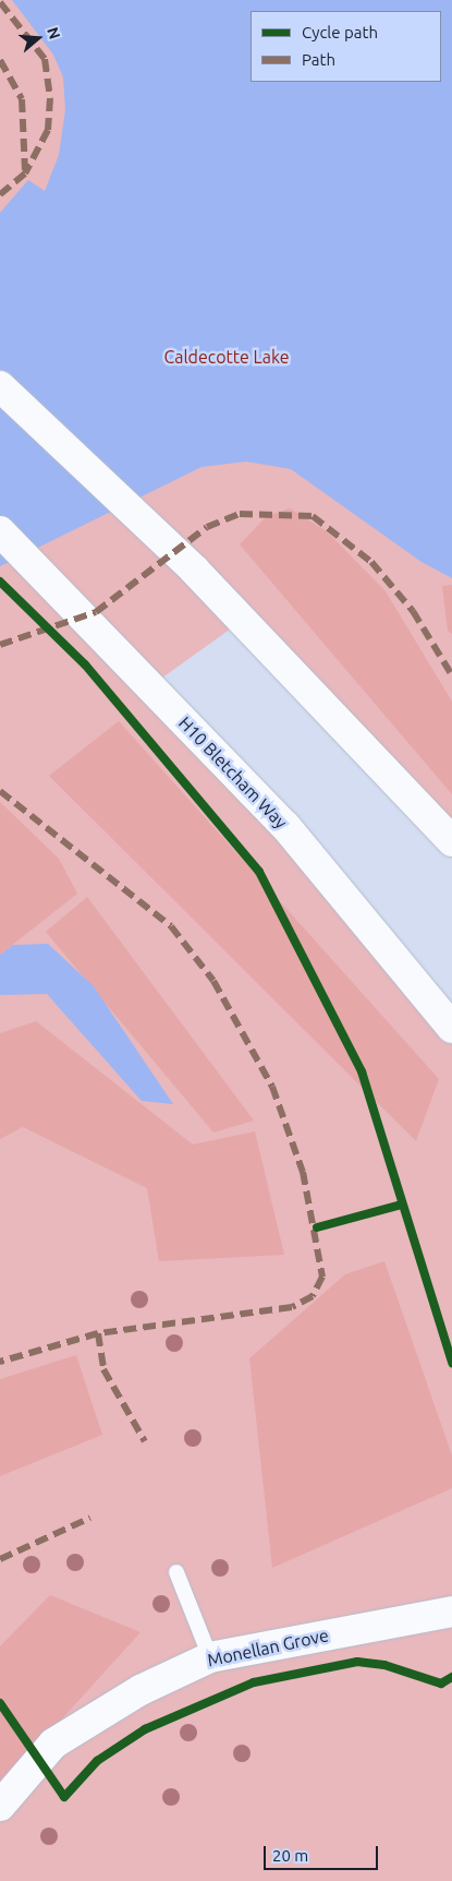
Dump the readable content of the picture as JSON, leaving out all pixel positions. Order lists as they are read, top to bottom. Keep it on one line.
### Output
{"streets":{"main road":["H10 Bletcham Way","Monellan Grove"]},"parks":["Caldecotte Lake"],"legend":["Cycle path","Path"],"scale_bar":"20 m","north":"right"}
